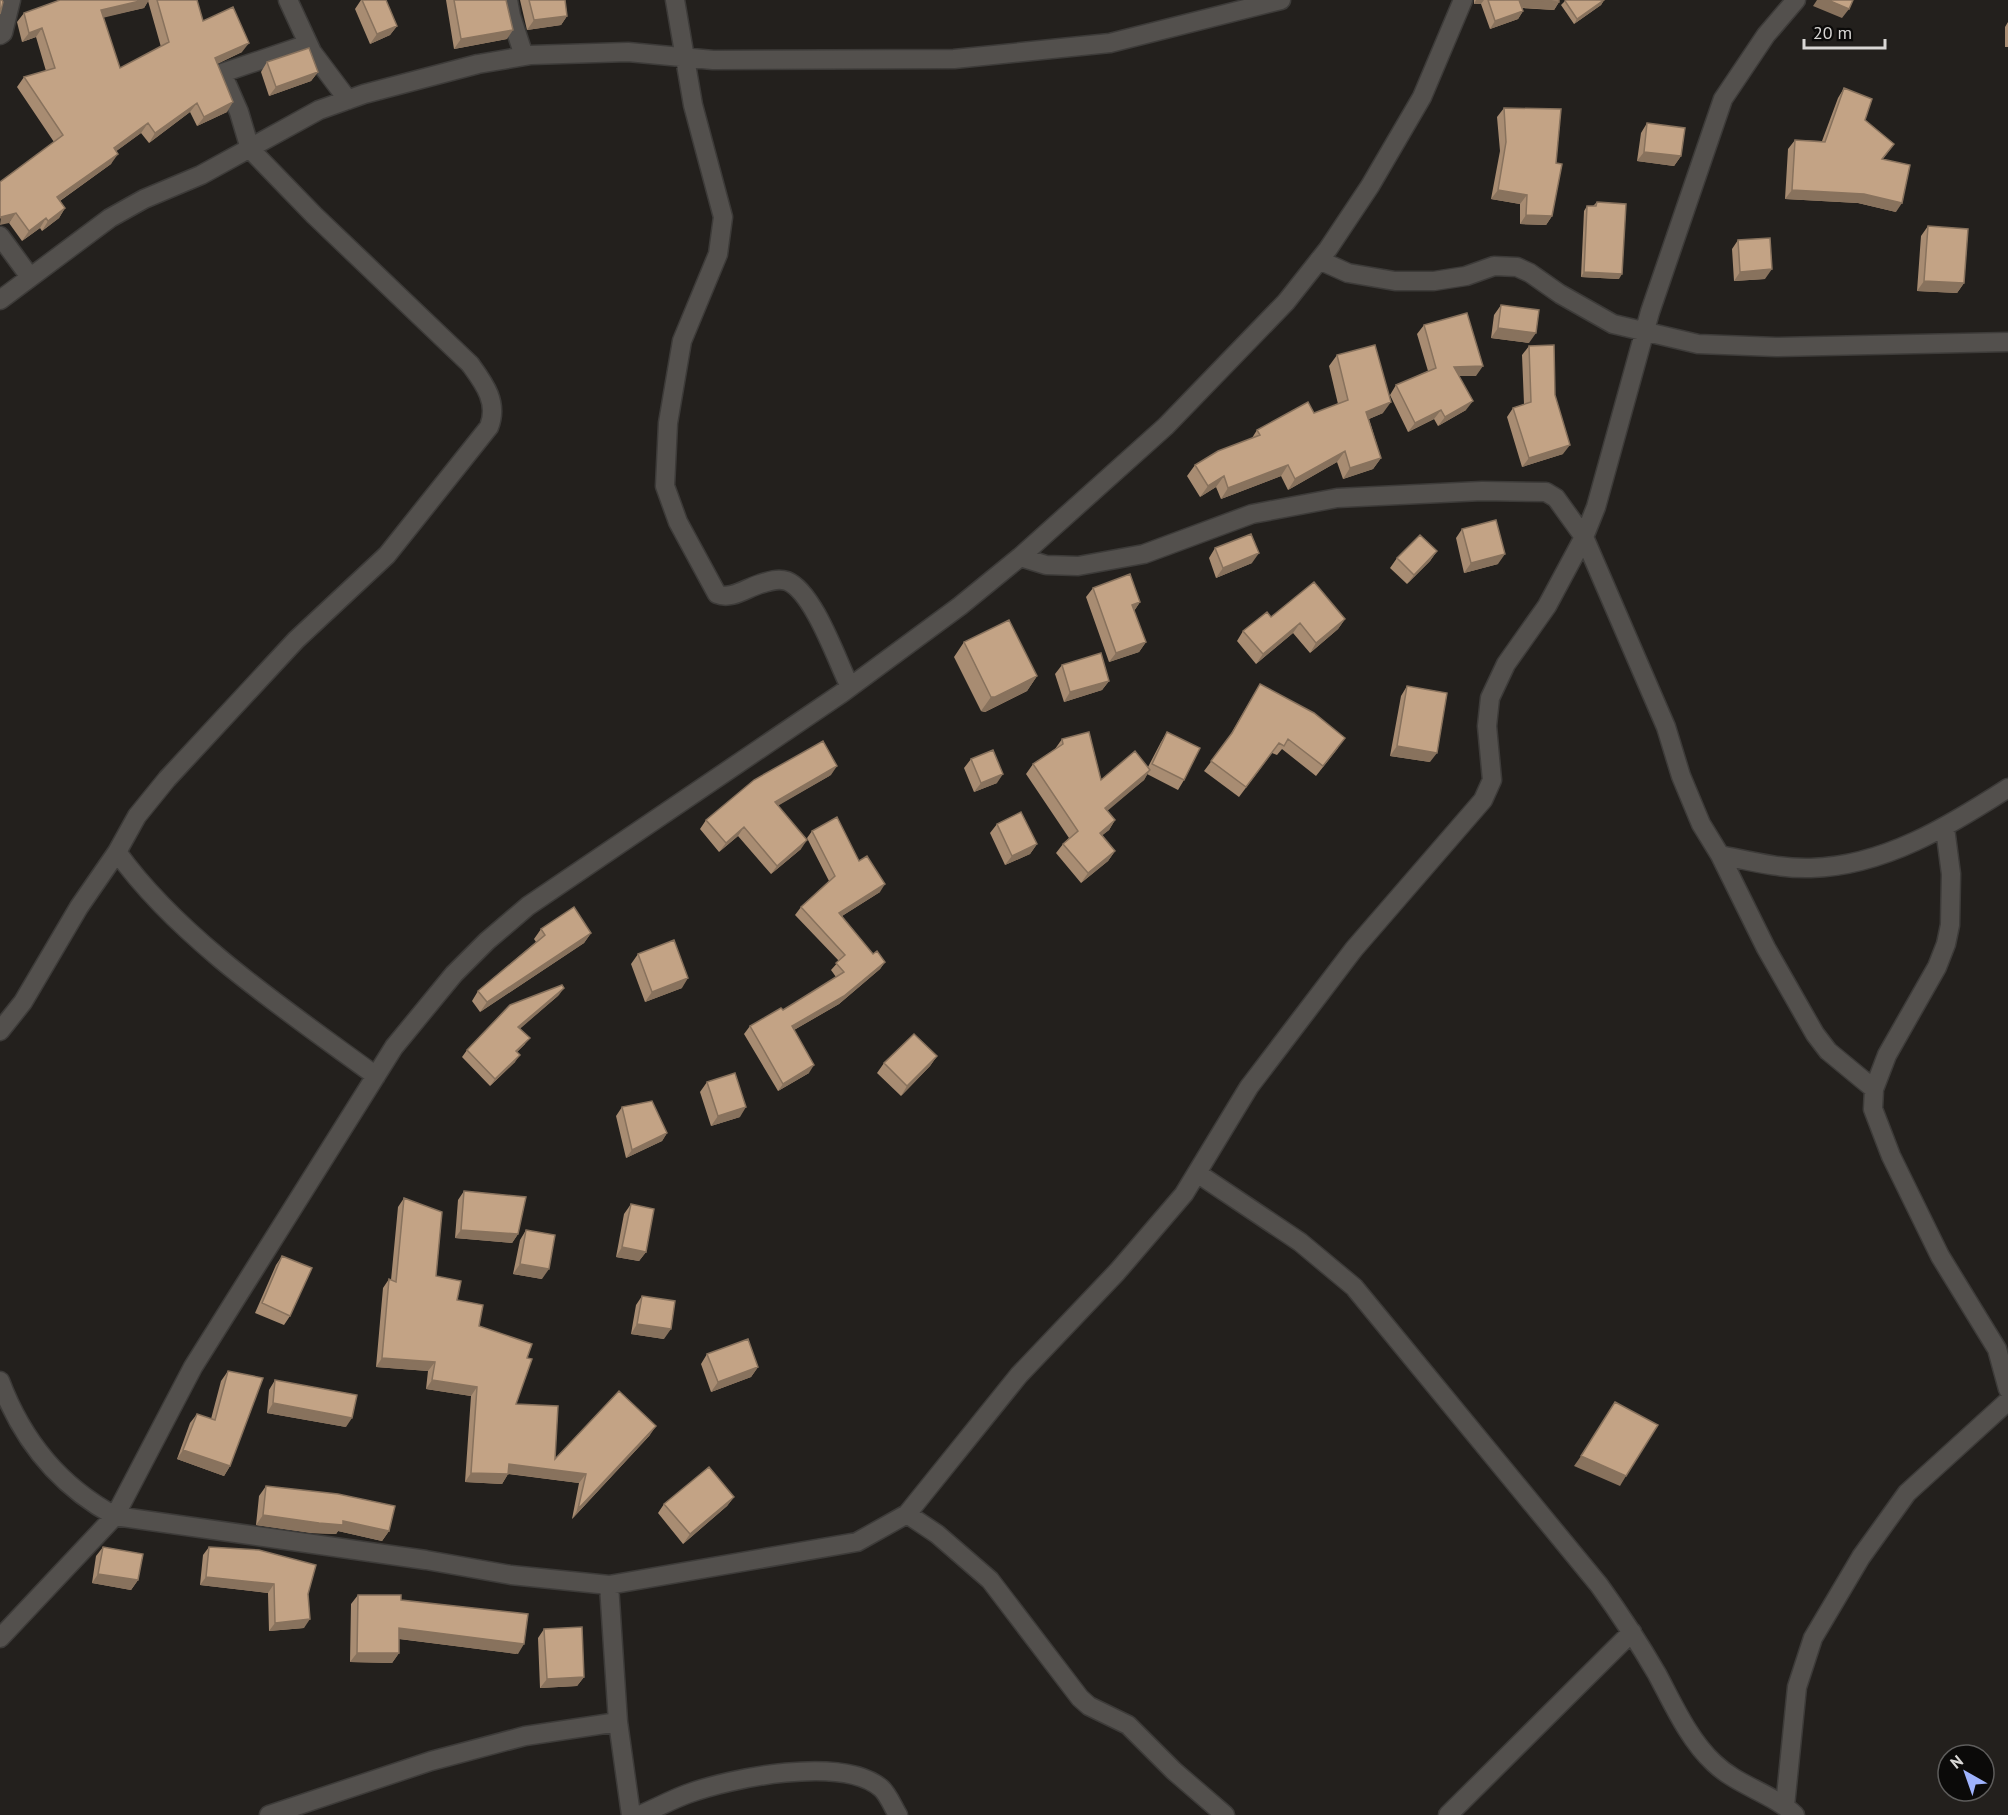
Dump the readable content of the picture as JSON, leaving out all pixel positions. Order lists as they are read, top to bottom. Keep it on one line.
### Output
{"scale_bar":"20 m","north":"top left"}
